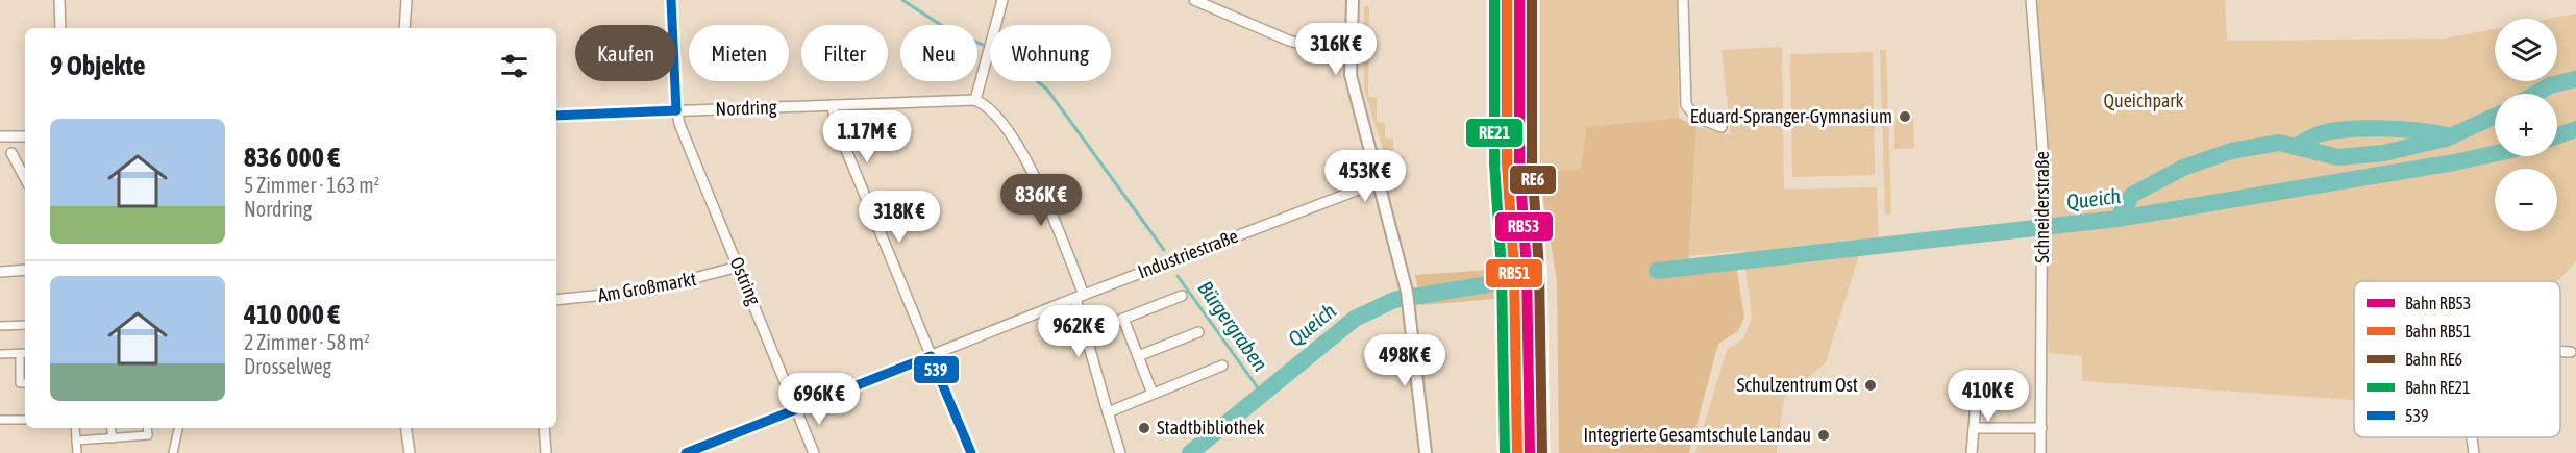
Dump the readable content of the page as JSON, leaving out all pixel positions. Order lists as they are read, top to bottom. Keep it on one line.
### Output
{"streets":{"street":["Nordring","Schneiderstraße","Industriestraße","Ostring","Am Großmarkt"]},"crossings":[["Nordring","Ostring"],["Industriestraße","Ostring"],["Ostring","Am Großmarkt"]],"water":["Queich","Bürgergraben"],"parks":["Queichpark"],"places":["Eduard-Spranger-Gymnasium","Schulzentrum Ost","Stadtbibliothek","Integrierte Gesamtschule Landau"],"lines":["rail line RB53","rail line RB51","rail line RE6","rail line RE21","transit line 539"],"legend":["Bahn RB53","Bahn RB51","Bahn RE6","Bahn RE21","539"],"page":{"map_buttons":["+","−"],"price":["316K €","1.17M €","453K €","836K €","318K €","962K €","498K €","410K €","696K €"],"chip":["Kaufen","Mieten","Filter","Neu","Wohnung"],"heading":"9 Objekte","list":[{"name":"836 000 €","note":"5 Zimmer · 163 m² · Nordring"},{"name":"410 000 €","note":"2 Zimmer · 58 m² · Drosselweg"}]}}
